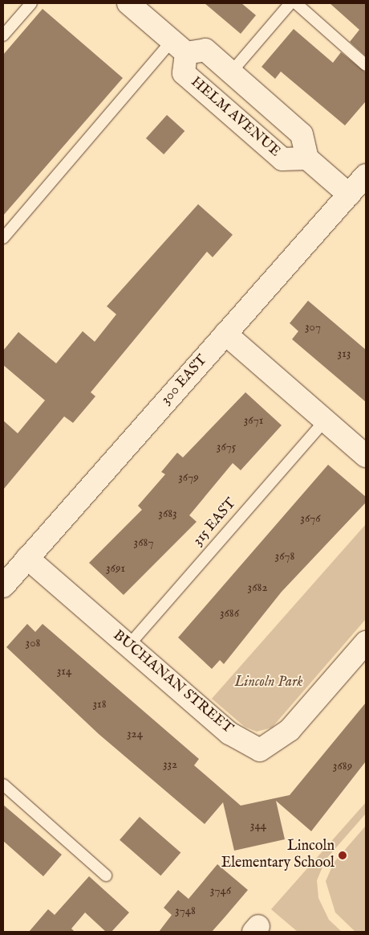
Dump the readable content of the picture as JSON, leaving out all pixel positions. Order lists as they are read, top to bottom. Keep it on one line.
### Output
{"streets":{"street":["HELM AVENUE","300 EAST","BUCHANAN STREET"],"lane":["315 EAST"]},"crossings":[["300 EAST","BUCHANAN STREET"],["315 EAST","BUCHANAN STREET"]],"parks":["Lincoln Park"],"places":["Lincoln Elementary School"],"house_numbers":["307","313","3671","3675","3679","3683","3676","3687","3678","3691","3682","3686","308","314","318","324","332","3689","344","3746","3748"]}
